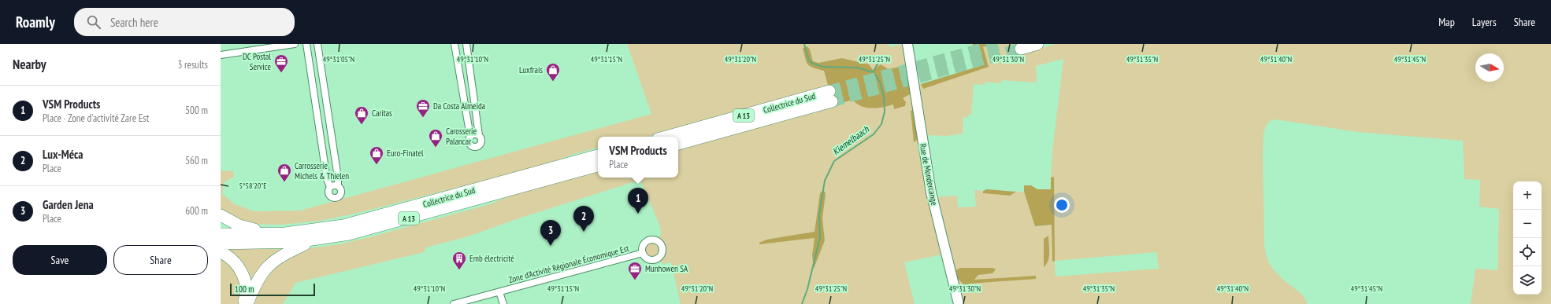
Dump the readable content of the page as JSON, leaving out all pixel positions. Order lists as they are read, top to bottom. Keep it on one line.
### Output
{"streets":{"highway":["Collectrice du Sud","A 13"],"main road":["Rue de Mondercange"],"street":["Zone d'Activité Régionale Économique Est"]},"crossings":[["Collectrice du Sud","A 13"]],"water":["Kiemelbaach"],"places":{"office":["DC Postal Service","Da Costa Almeida","Munhowen SA"],"shop":["Luxfrais","Caritas","Carosserie Palancar","Euro-Finatel","Carrosserie Michels & Thielen"],"building":["Emb électricité"]},"scale_bar":"100 m","north":"right","page":{"header":"Roamly","search":"Search here","nav":["Map","Layers","Share"],"heading":["Nearby","3 results"],"list":[{"mark":"1","name":"VSM Products","note":"Place · Zone d'activité Zare Est","value":"500 m"},{"mark":"2","name":"Lux-Méca","note":"Place","value":"560 m"},{"mark":"3","name":"Garden Jena","note":"Place","value":"600 m"}],"popup":["VSM Products","Place"],"map_buttons":["+","−"],"pins":["1","2","3"],"buttons":["Save","Share"],"scale":"100 m"},"coordinates":["49°31'05\"N","49°31'10\"N","49°31'15\"N","49°31'20\"N","49°31'25\"N","49°31'30\"N","49°31'35\"N","49°31'40\"N","49°31'45\"N","5°58'20\"E"]}
